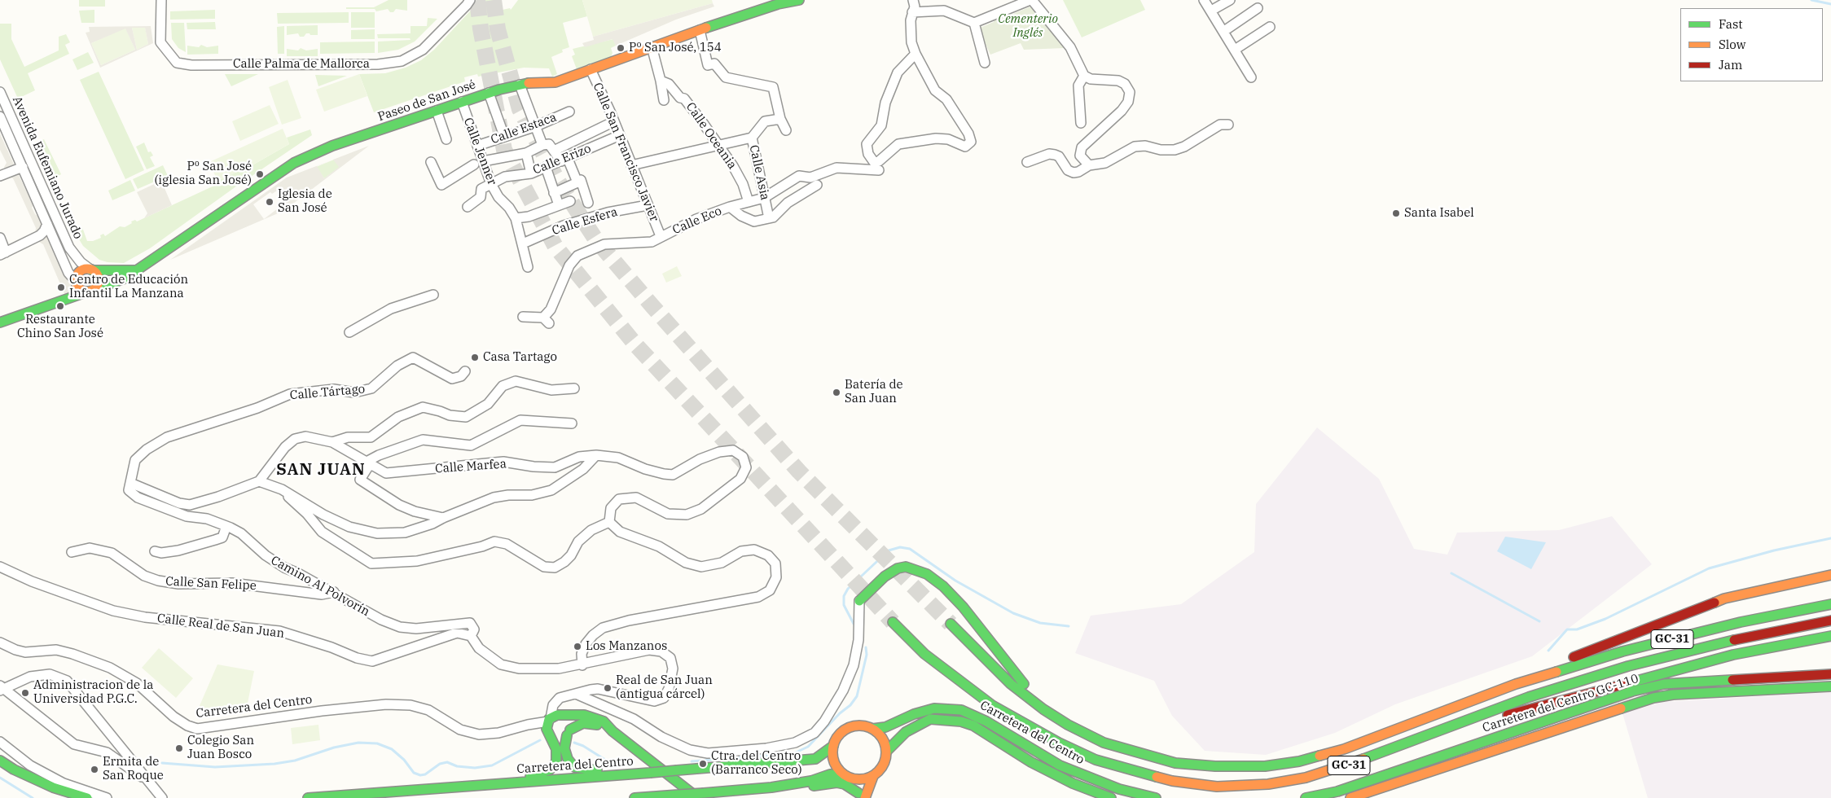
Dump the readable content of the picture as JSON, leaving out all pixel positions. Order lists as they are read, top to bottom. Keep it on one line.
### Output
{"streets":{"main road":["Paseo de San José","GC-31","Carretera del Centro GC-110","Carretera del Centro"],"street":["Calle Palma de Mallorca","Calle Estaca","Calle Oceania","Calle Jenner","Calle San Francisco Javier","Calle Erizo","Avenida Eufemiano Jurado","Calle Asia","Calle Eco","Calle Esfera","Calle Tártago","Calle Marfea","Calle San Felipe","Camino Al Polvorín","Calle Real de San Juan"]},"crossings":[["Paseo de San José","Calle Jenner"],["Paseo de San José","Calle San Francisco Javier"],["Paseo de San José","Avenida Eufemiano Jurado"],["Calle Estaca","Calle Jenner"],["Calle Jenner","Calle Erizo"],["Calle Jenner","Calle Esfera"],["Calle San Francisco Javier","Calle Erizo"],["Calle San Francisco Javier","Calle Eco"],["Calle San Francisco Javier","Calle Esfera"],["Calle Asia","Calle Eco"],["Calle Tártago","Camino Al Polvorín"],["Calle San Felipe","Camino Al Polvorín"],["Camino Al Polvorín","Calle Real de San Juan"]],"districts":["SAN JUAN"],"parks":["Cementerio Inglés"],"places":["Pº San José, 154","Pº San José (iglesia San José)","Iglesia de San José","Santa Isabel","Centro de Educación Infantil La Manzana","Restaurante Chino San José","Casa Tartago","Batería de San Juan","Los Manzanos","Real de San Juan (antigua cárcel)","Administracion de la Universidad P.G.C.","Colegio San Juan Bosco","Ctra. del Centro (Barranco Seco)","Ermita de San Roque"],"legend":["Fast","Slow","Jam"]}
